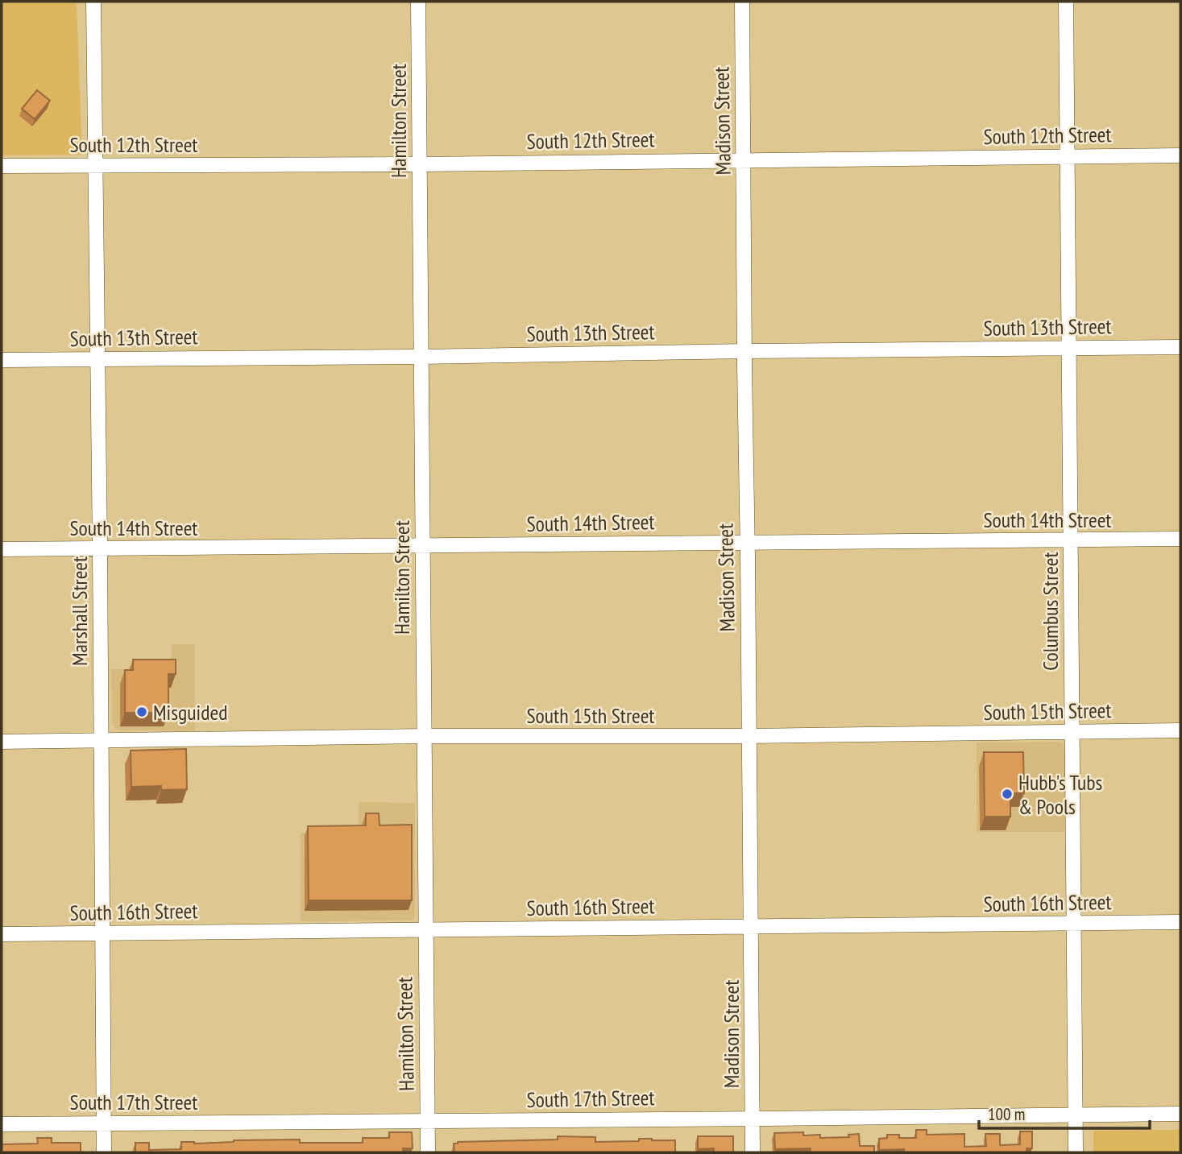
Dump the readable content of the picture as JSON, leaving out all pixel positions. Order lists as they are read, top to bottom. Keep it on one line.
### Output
{"streets":{"street":["Hamilton Street","Madison Street","South 12th Street","South 13th Street","South 14th Street","Marshall Street","Columbus Street","South 15th Street","South 16th Street","South 17th Street"]},"crossings":[["Hamilton Street","South 12th Street"],["Hamilton Street","South 13th Street"],["Hamilton Street","South 14th Street"],["Hamilton Street","South 15th Street"],["Hamilton Street","South 16th Street"],["Hamilton Street","South 17th Street"],["Madison Street","South 12th Street"],["Madison Street","South 13th Street"],["Madison Street","South 14th Street"],["Madison Street","South 15th Street"],["Madison Street","South 16th Street"],["Madison Street","South 17th Street"],["South 12th Street","Marshall Street"],["South 12th Street","Columbus Street"],["South 13th Street","Marshall Street"],["South 13th Street","Columbus Street"],["South 14th Street","Marshall Street"],["South 14th Street","Columbus Street"],["Marshall Street","South 15th Street"],["Marshall Street","South 16th Street"],["Marshall Street","South 17th Street"],["Columbus Street","South 15th Street"],["Columbus Street","South 16th Street"],["Columbus Street","South 17th Street"]],"places":["Misguided","Hubb's Tubs & Pools"],"scale_bar":"100 m"}
